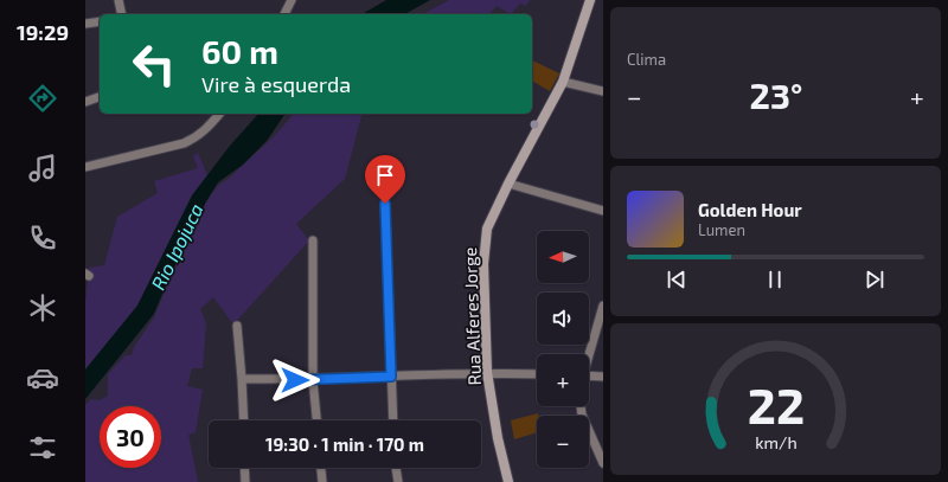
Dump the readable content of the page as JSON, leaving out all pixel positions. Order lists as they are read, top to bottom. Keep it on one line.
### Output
{"streets":{"street":["Rua Alferes Jorge"]},"water":["Rio Ipojuca"],"north":"left","page":{"tabs":"19:29","tile":"Clima","turn":["60 m","Vire à esquerda"],"heat":["−","23°","+"],"song":["Golden Hour","Lumen"],"map_buttons":["+","−"],"limit":"30","trip":"19:30 · 1 min · 170 m","gauge":["22","km/h"]}}
